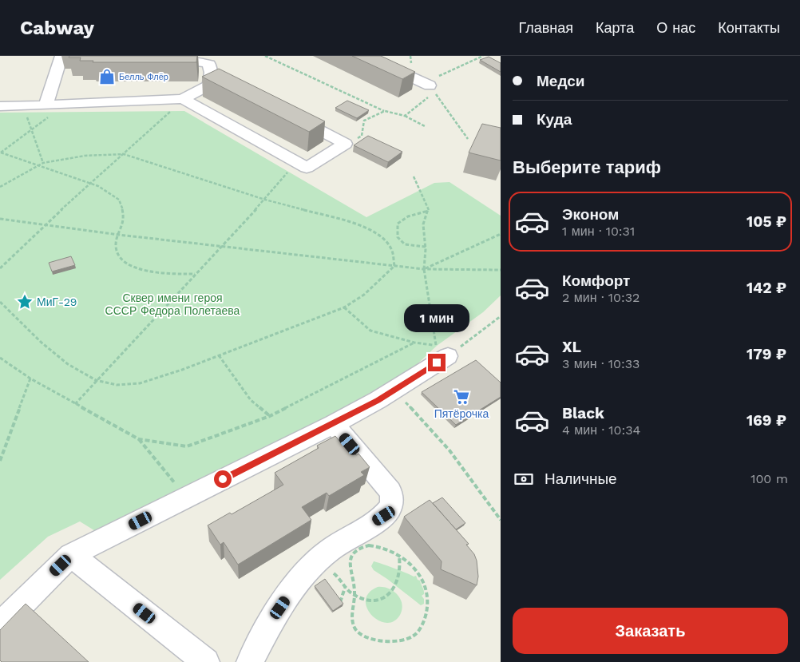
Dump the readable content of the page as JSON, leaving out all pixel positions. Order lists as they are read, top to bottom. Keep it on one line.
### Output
{"parks":["Сквер имени героя СССР Федора Полетаева"],"places":{"shop":["Белль Флёр"],"place":["МиГ-29"],"supermarket":["Пятёрочка"]},"page":{"header":"Cabway","nav":["Главная","Карта","О нас","Контакты"],"banner":["Медси","Куда"],"heading":"Выберите тариф","list":[{"name":"Эконом","note":"1 мин · 10:31","value":"105 ₽"},{"name":"Комфорт","note":"2 мин · 10:32","value":"142 ₽"},{"name":"XL","note":"3 мин · 10:33","value":"179 ₽"},{"name":"Black","note":"4 мин · 10:34","value":"169 ₽"}],"bubble":"1 мин","pay":["Наличные","100 m"],"buttons":"Заказать"}}
